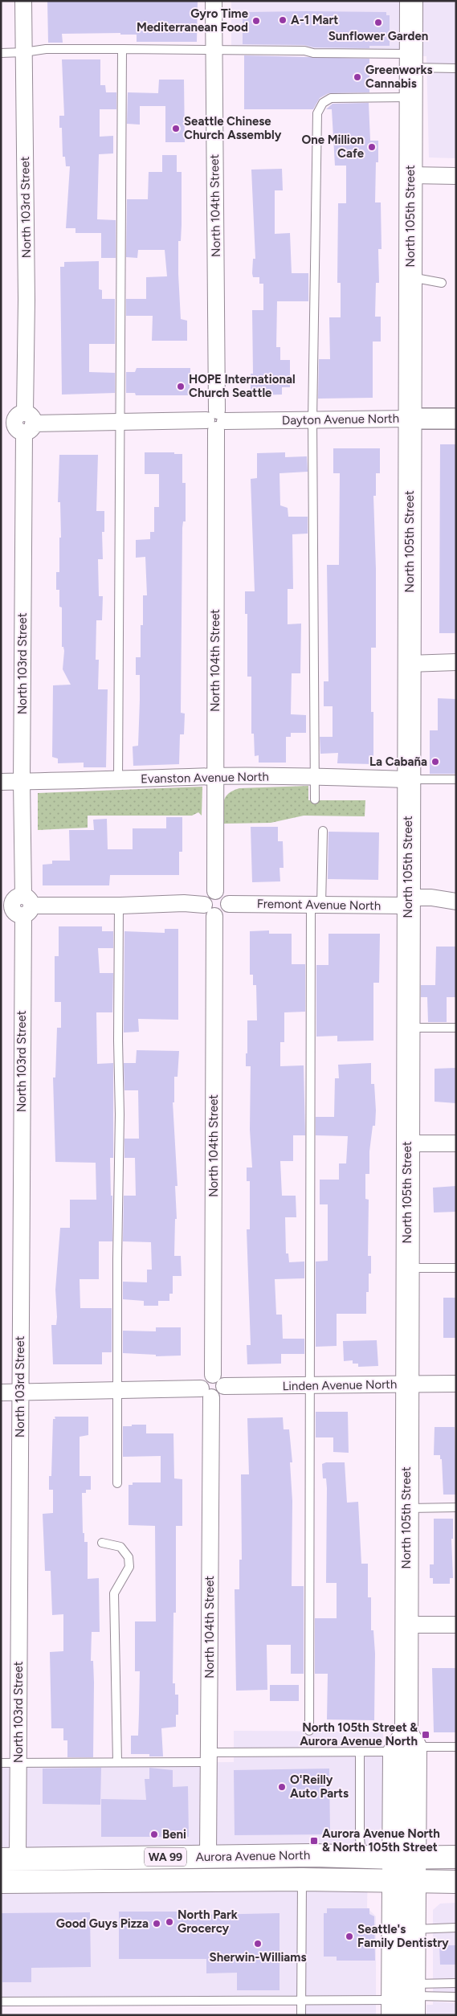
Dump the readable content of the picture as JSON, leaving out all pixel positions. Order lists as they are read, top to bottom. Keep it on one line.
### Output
{"streets":{"main road":["North 105th Street","Aurora Avenue North","WA 99"],"street":["North 104th Street","North 103rd Street","Dayton Avenue North","Evanston Avenue North","Fremont Avenue North","Linden Avenue North"]},"crossings":[["North 104th Street","Dayton Avenue North"],["North 104th Street","Evanston Avenue North"],["North 104th Street","Fremont Avenue North"],["North 104th Street","Linden Avenue North"],["North 104th Street","Aurora Avenue North"],["North 103rd Street","Dayton Avenue North"],["North 103rd Street","Evanston Avenue North"],["North 103rd Street","Aurora Avenue North"],["North 105th Street","Dayton Avenue North"],["North 105th Street","Evanston Avenue North"],["North 105th Street","Fremont Avenue North"],["North 105th Street","Linden Avenue North"],["North 105th Street","Aurora Avenue North"]],"places":{"other":["A-1 Mart","Gyro Time Mediterranean Food","Sunflower Garden","Greenworks Cannabis","Seattle Chinese Church Assembly","One Million Cafe","HOPE International Church Seattle","La Cabaña","O'Reilly Auto Parts","Beni","North Park Grocercy","Good Guys Pizza","Seattle's Family Dentistry","Sherwin-Williams"],"transit":["North 105th Street & Aurora Avenue North","Aurora Avenue North & North 105th Street"]}}
